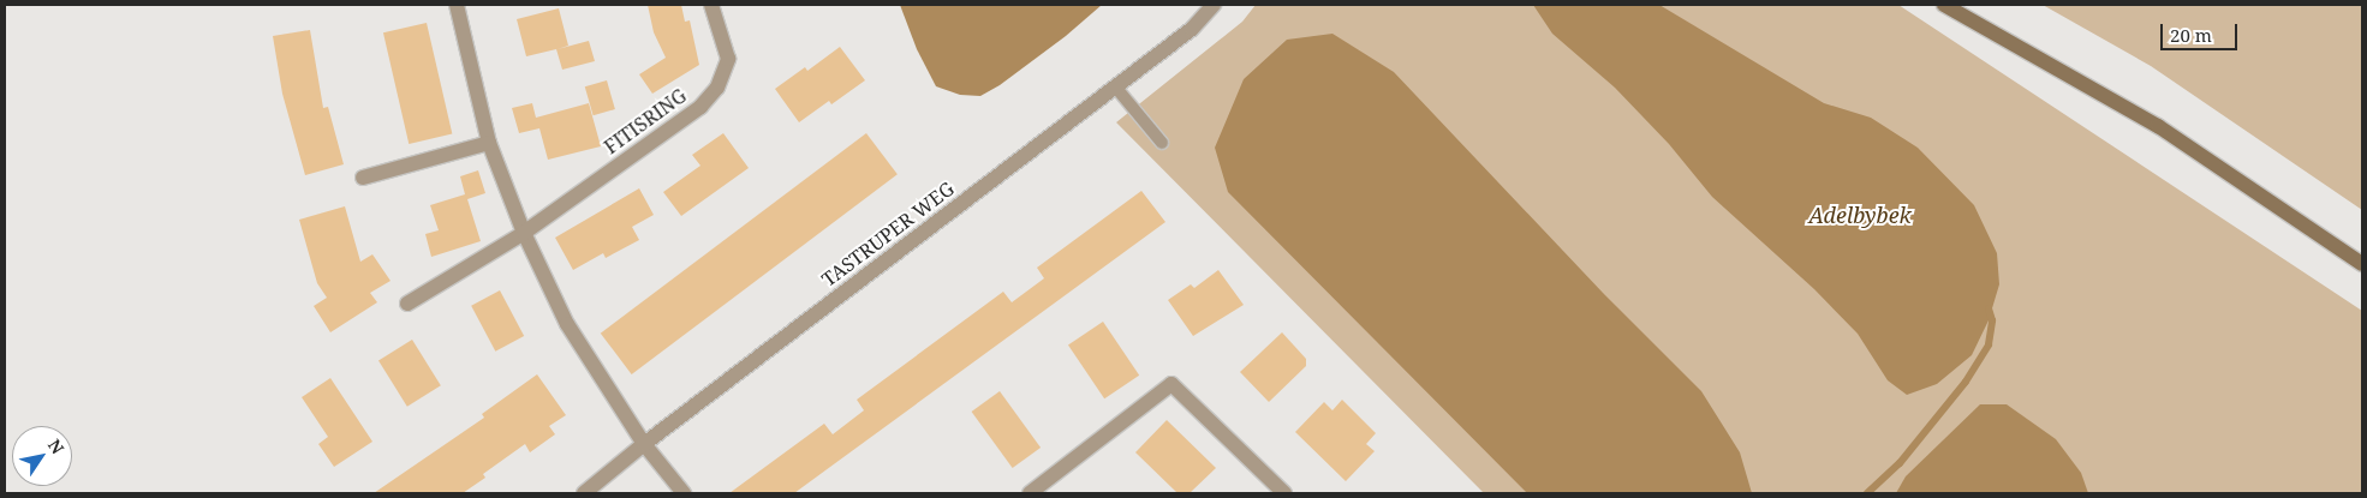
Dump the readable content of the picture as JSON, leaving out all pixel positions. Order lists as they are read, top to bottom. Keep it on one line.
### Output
{"streets":{"street":["FITISRING","TASTRUPER WEG"]},"water":["Adelbybek"],"scale_bar":"20 m","north":"top right"}
